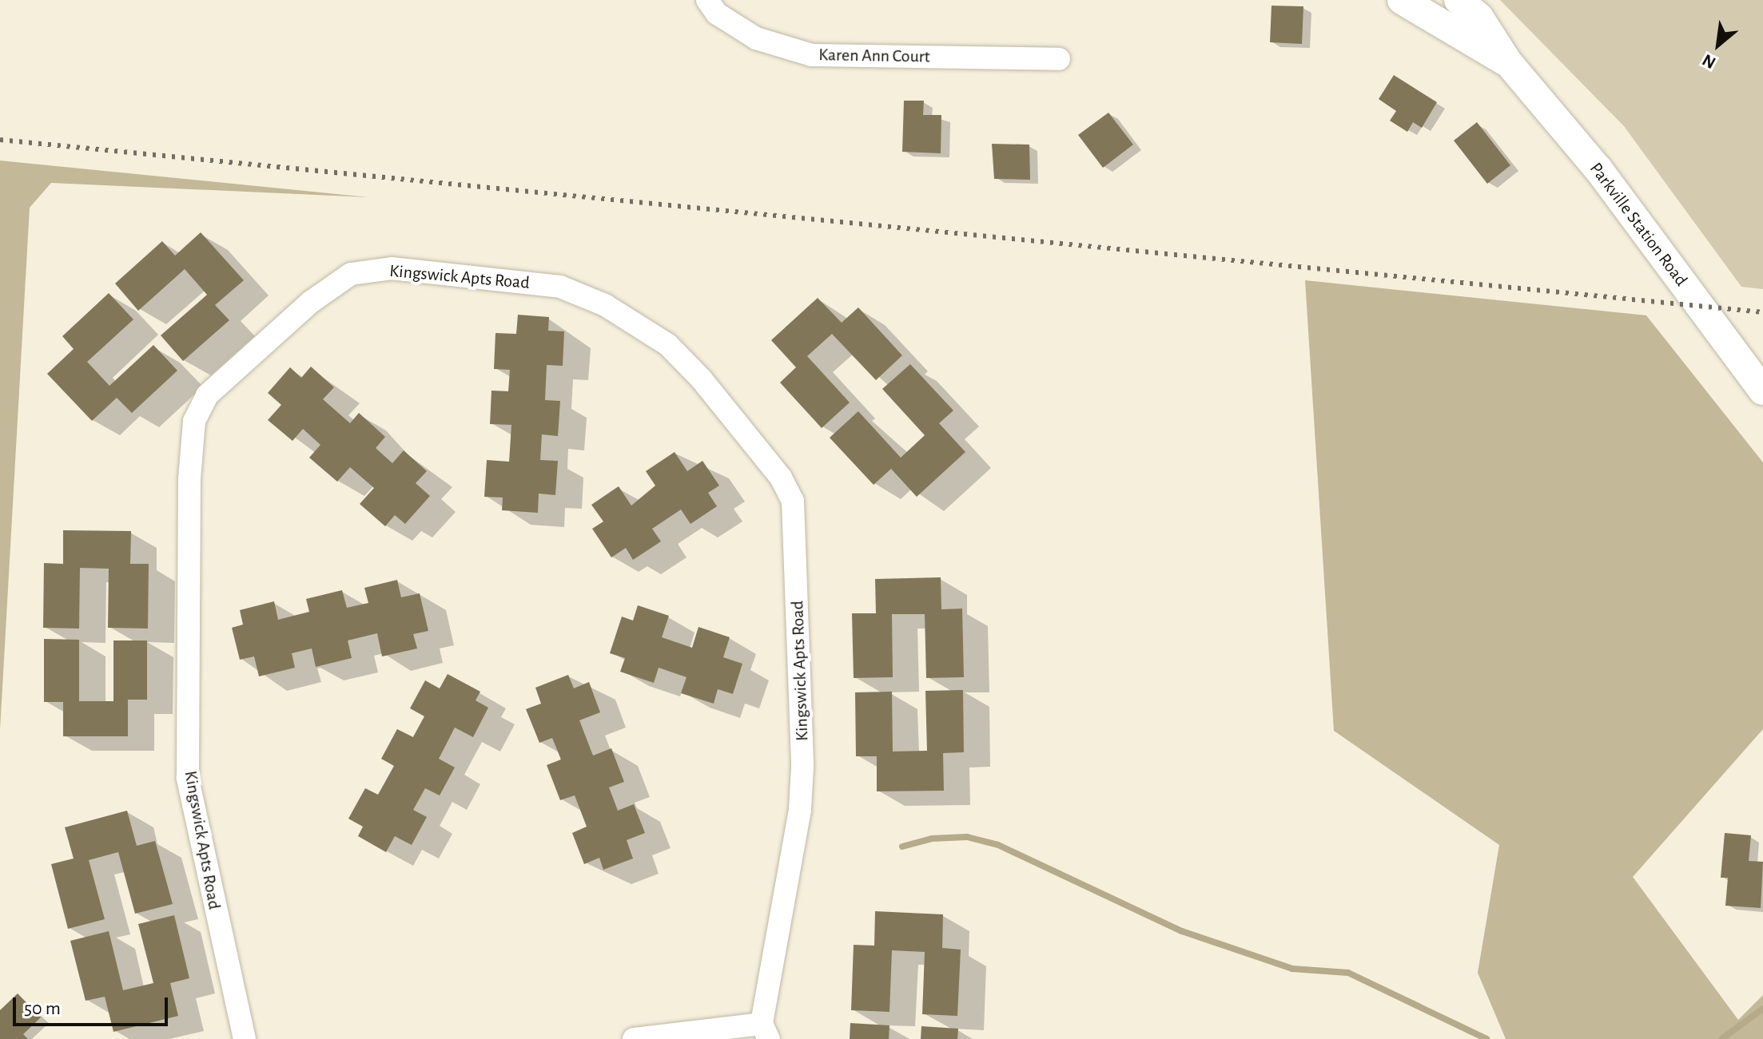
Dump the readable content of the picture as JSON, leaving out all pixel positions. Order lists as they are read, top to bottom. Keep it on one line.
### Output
{"streets":{"main road":["Parkville Station Road"],"street":["Karen Ann Court","Kingswick Apts Road"]},"scale_bar":"50 m","north":"bottom left"}
